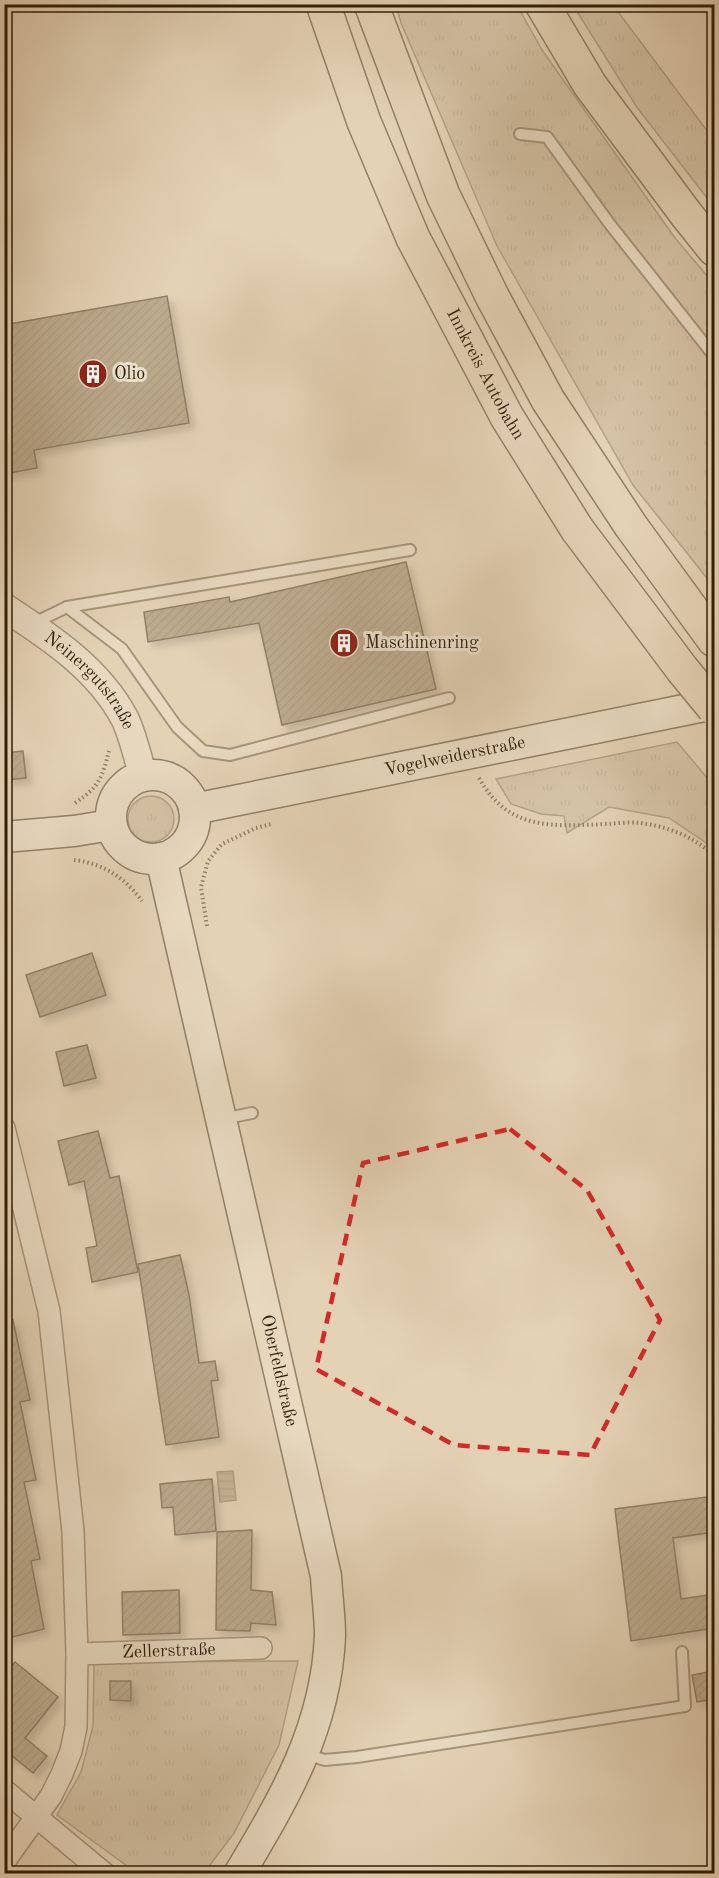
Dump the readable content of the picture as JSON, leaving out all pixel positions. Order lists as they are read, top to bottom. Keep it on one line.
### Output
{"streets":{"highway":["Innkreis Autobahn"],"main road":["Vogelweiderstraße","Oberfeldstraße"],"street":["Neinergutstraße","Zellerstraße"]},"crossings":[["Innkreis Autobahn","Vogelweiderstraße"],["Neinergutstraße","Vogelweiderstraße"],["Neinergutstraße","Oberfeldstraße"],["Vogelweiderstraße","Oberfeldstraße"]],"places":{"building":["Olio","Maschinenring"]}}
